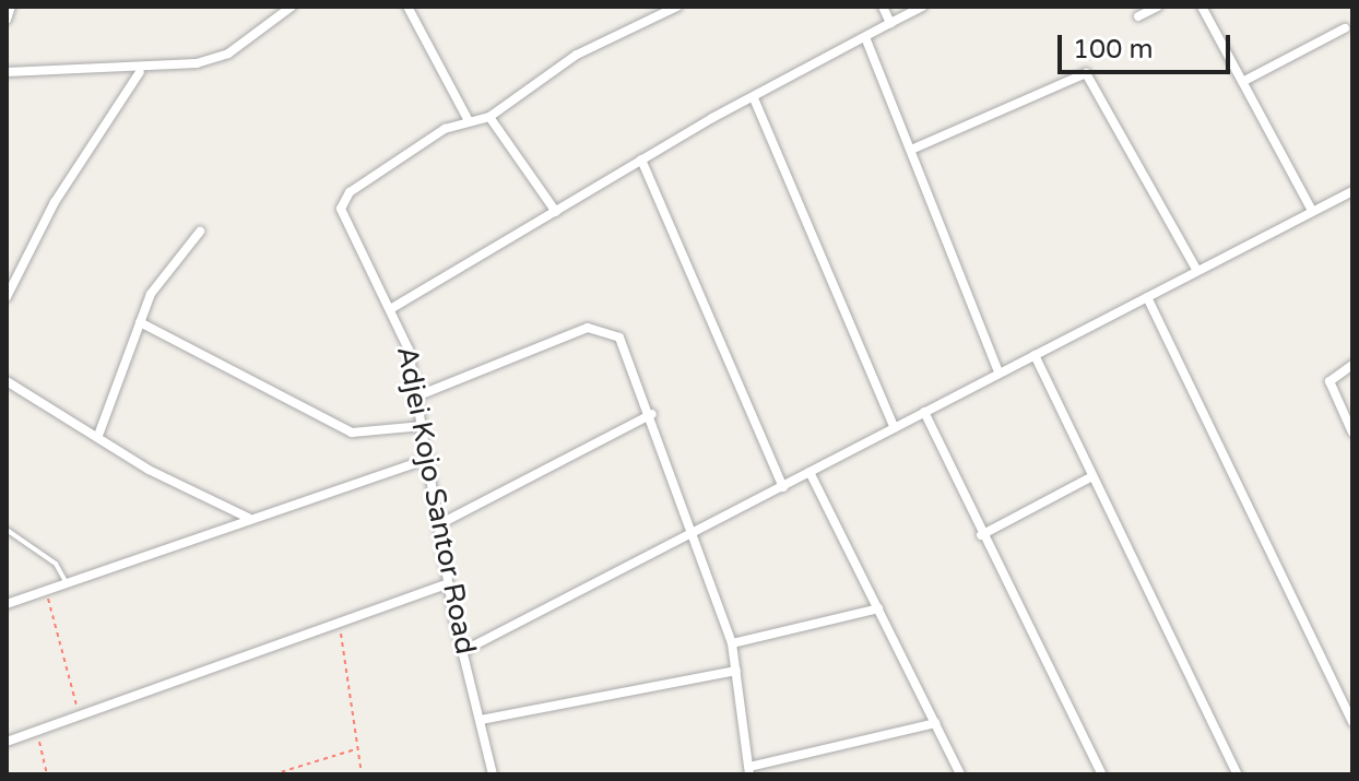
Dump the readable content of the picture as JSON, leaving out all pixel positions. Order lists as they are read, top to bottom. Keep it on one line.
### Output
{"streets":{"street":["Adjei Kojo Santor Road"]},"scale_bar":"100 m"}
